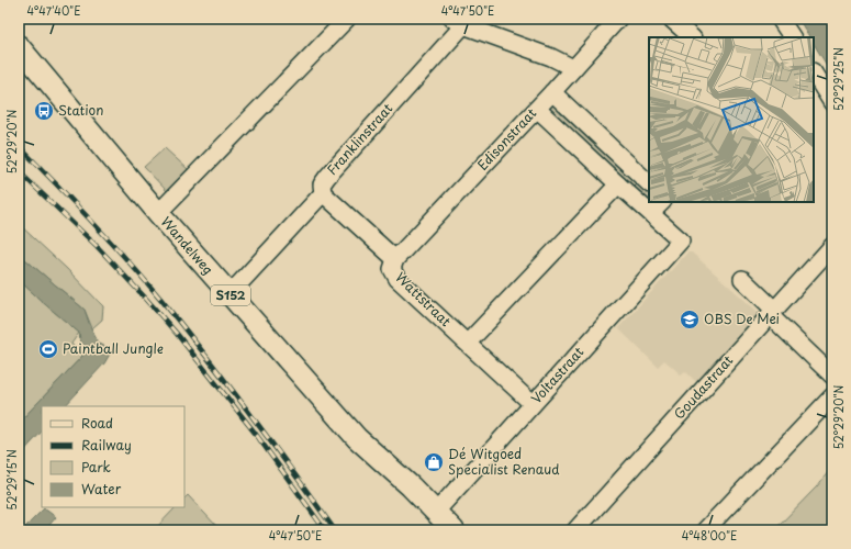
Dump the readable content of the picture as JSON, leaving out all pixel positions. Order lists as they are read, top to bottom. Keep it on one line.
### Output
{"streets":{"main road":["Wandelweg","S152"],"street":["Franklinstraat","Edisonstraat","Wattstraat","Voltastraat","Goudastraat"]},"crossings":[["Franklinstraat","Wandelweg"],["Franklinstraat","Wattstraat"],["Edisonstraat","Wattstraat"],["Wandelweg","Voltastraat"],["Wattstraat","Voltastraat"]],"places":{"bus stop":["Station"],"school or university":["OBS De Mei"],"sports":["Paintball Jungle"],"shop":["Dé Witgoed Specialist Renaud"]},"legend":["Road","Railway","Park","Water"],"coordinates":["4°47'40\"E","4°47'50\"E","52°29'25\"N","52°29'20\"N","52°29'15\"N","4°48'00\"E"]}
